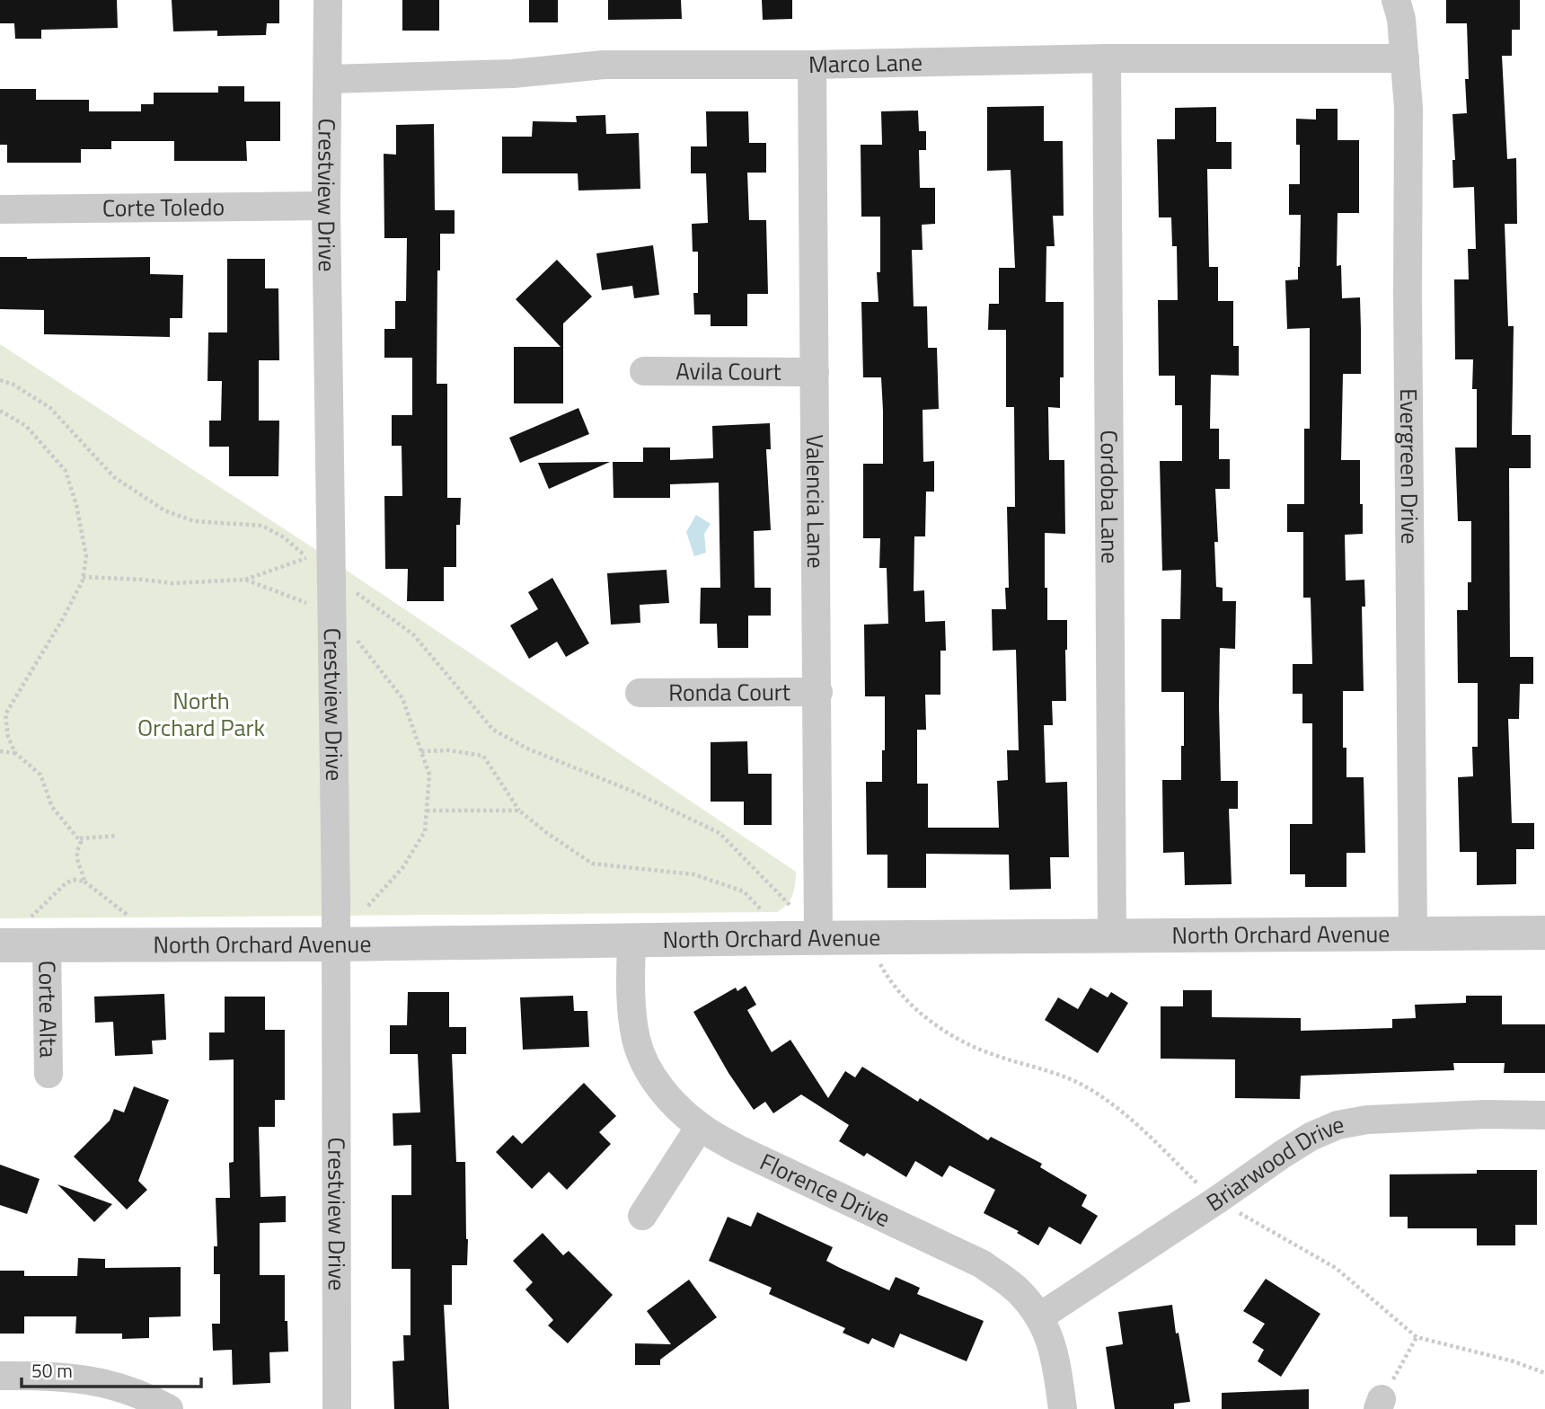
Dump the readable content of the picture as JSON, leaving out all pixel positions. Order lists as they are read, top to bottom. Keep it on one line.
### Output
{"streets":{"street":["Marco Lane","Crestview Drive","Corte Toledo","Avila Court","Evergreen Drive","Cordoba Lane","Valencia Lane","Ronda Court","North Orchard Avenue","Corte Alta","Briarwood Drive","Florence Drive"]},"crossings":[["Marco Lane","Crestview Drive"],["Marco Lane","Evergreen Drive"],["Marco Lane","Cordoba Lane"],["Marco Lane","Valencia Lane"],["Crestview Drive","Corte Toledo"],["Crestview Drive","North Orchard Avenue"],["Avila Court","Valencia Lane"],["Evergreen Drive","North Orchard Avenue"],["Cordoba Lane","North Orchard Avenue"],["Valencia Lane","Ronda Court"],["Valencia Lane","North Orchard Avenue"],["North Orchard Avenue","Corte Alta"],["North Orchard Avenue","Florence Drive"],["Briarwood Drive","Florence Drive"]],"parks":["North Orchard Park"],"scale_bar":"50 m"}
